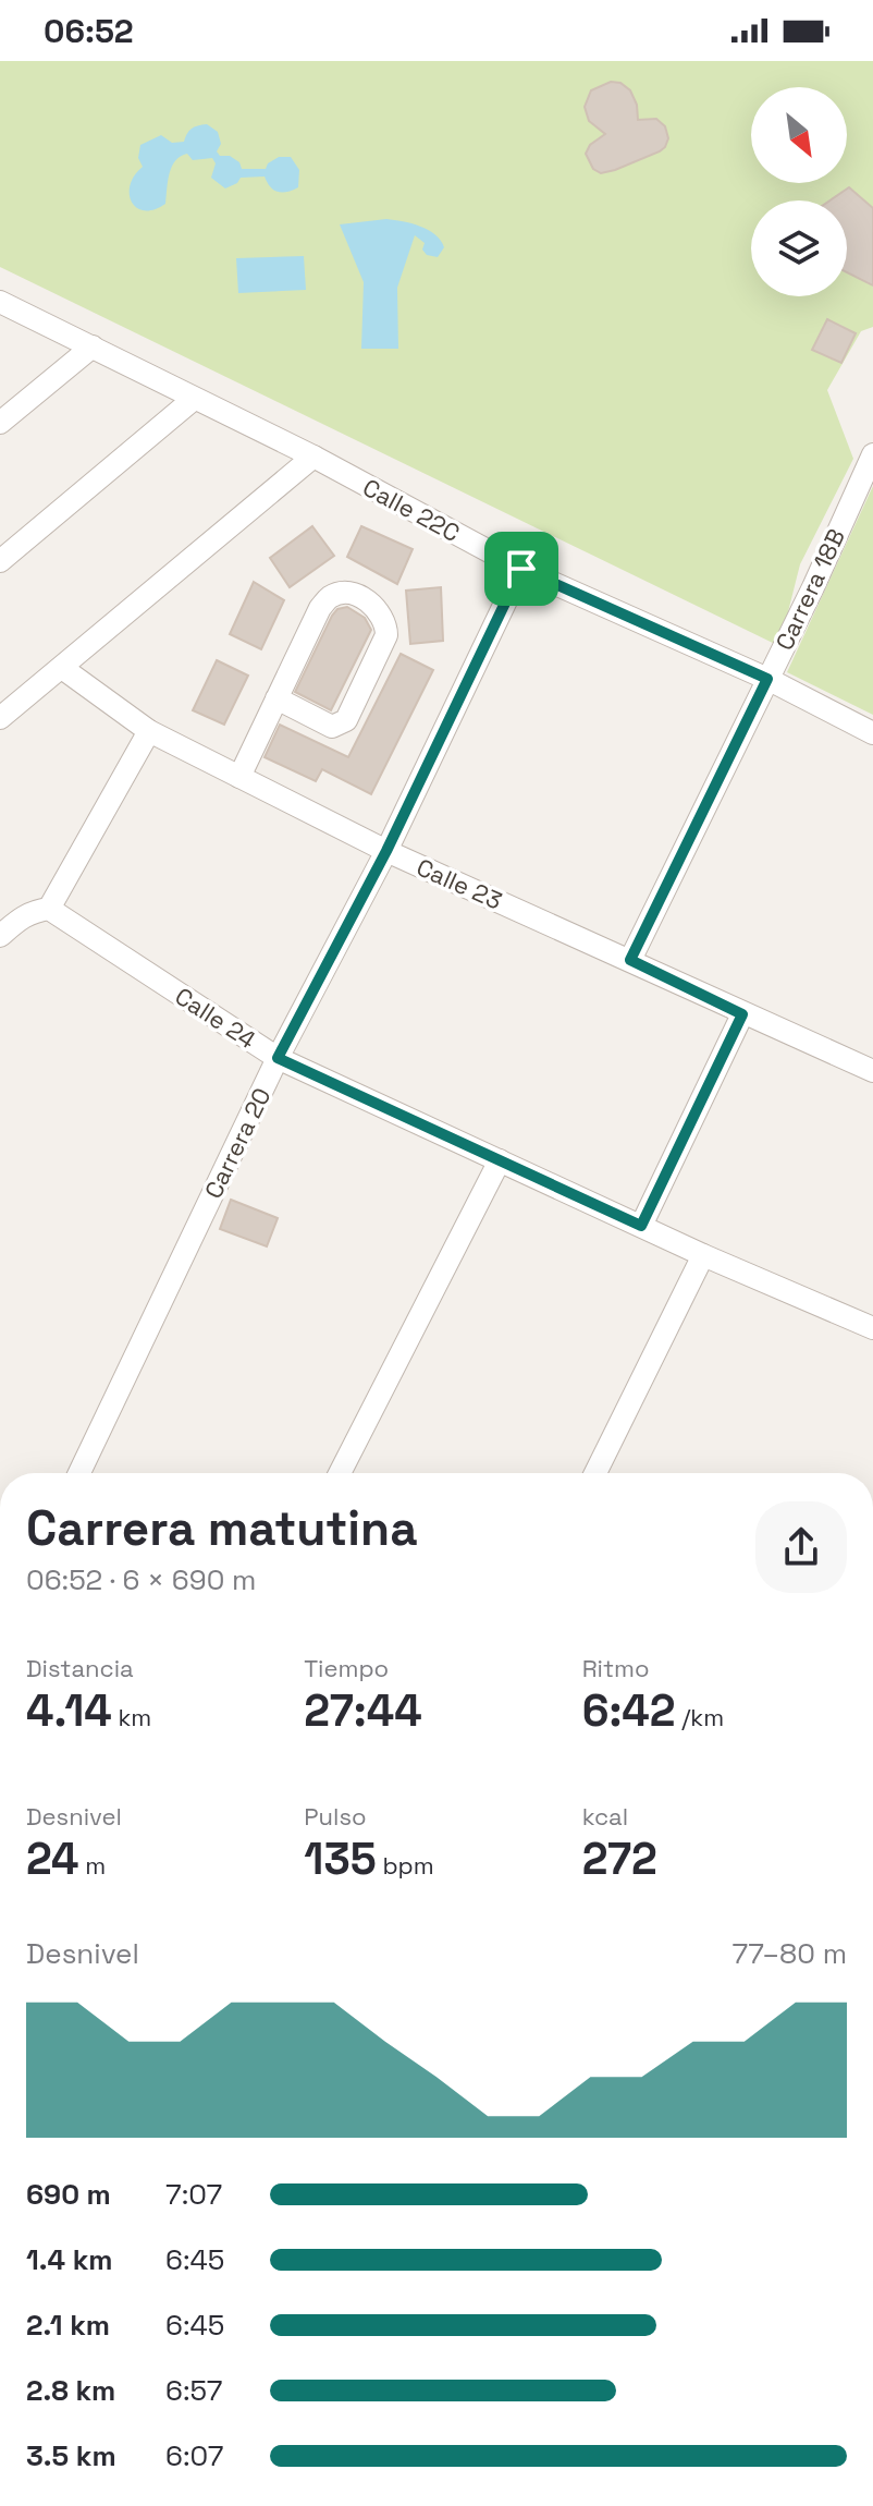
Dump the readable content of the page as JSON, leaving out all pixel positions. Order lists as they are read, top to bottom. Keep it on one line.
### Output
{"streets":{"street":["Calle 22C","Carrera 18B","Calle 23","Calle 24","Carrera 20"]},"crossings":[["Calle 22C","Carrera 18B"],["Calle 22C","Carrera 20"],["Carrera 18B","Calle 23"],["Calle 23","Carrera 20"],["Calle 24","Carrera 20"]],"north":"bottom right","page":{"status":"06:52","heading":["Carrera matutina","06:52 · 6 × 690 m"],"stats":[["Distancia","4.14 km"],["Tiempo","27:44"],["Ritmo","6:42 /km"],["Desnivel","24 m"],["Pulso","135 bpm"],["kcal","272"]],"chart":["Desnivel","77–80 m"],"list":[{"name":"690 m","note":"7:07"},{"name":"1.4 km","note":"6:45"},{"name":"2.1 km","note":"6:45"},{"name":"2.8 km","note":"6:57"},{"name":"3.5 km","note":"6:07"}]}}
